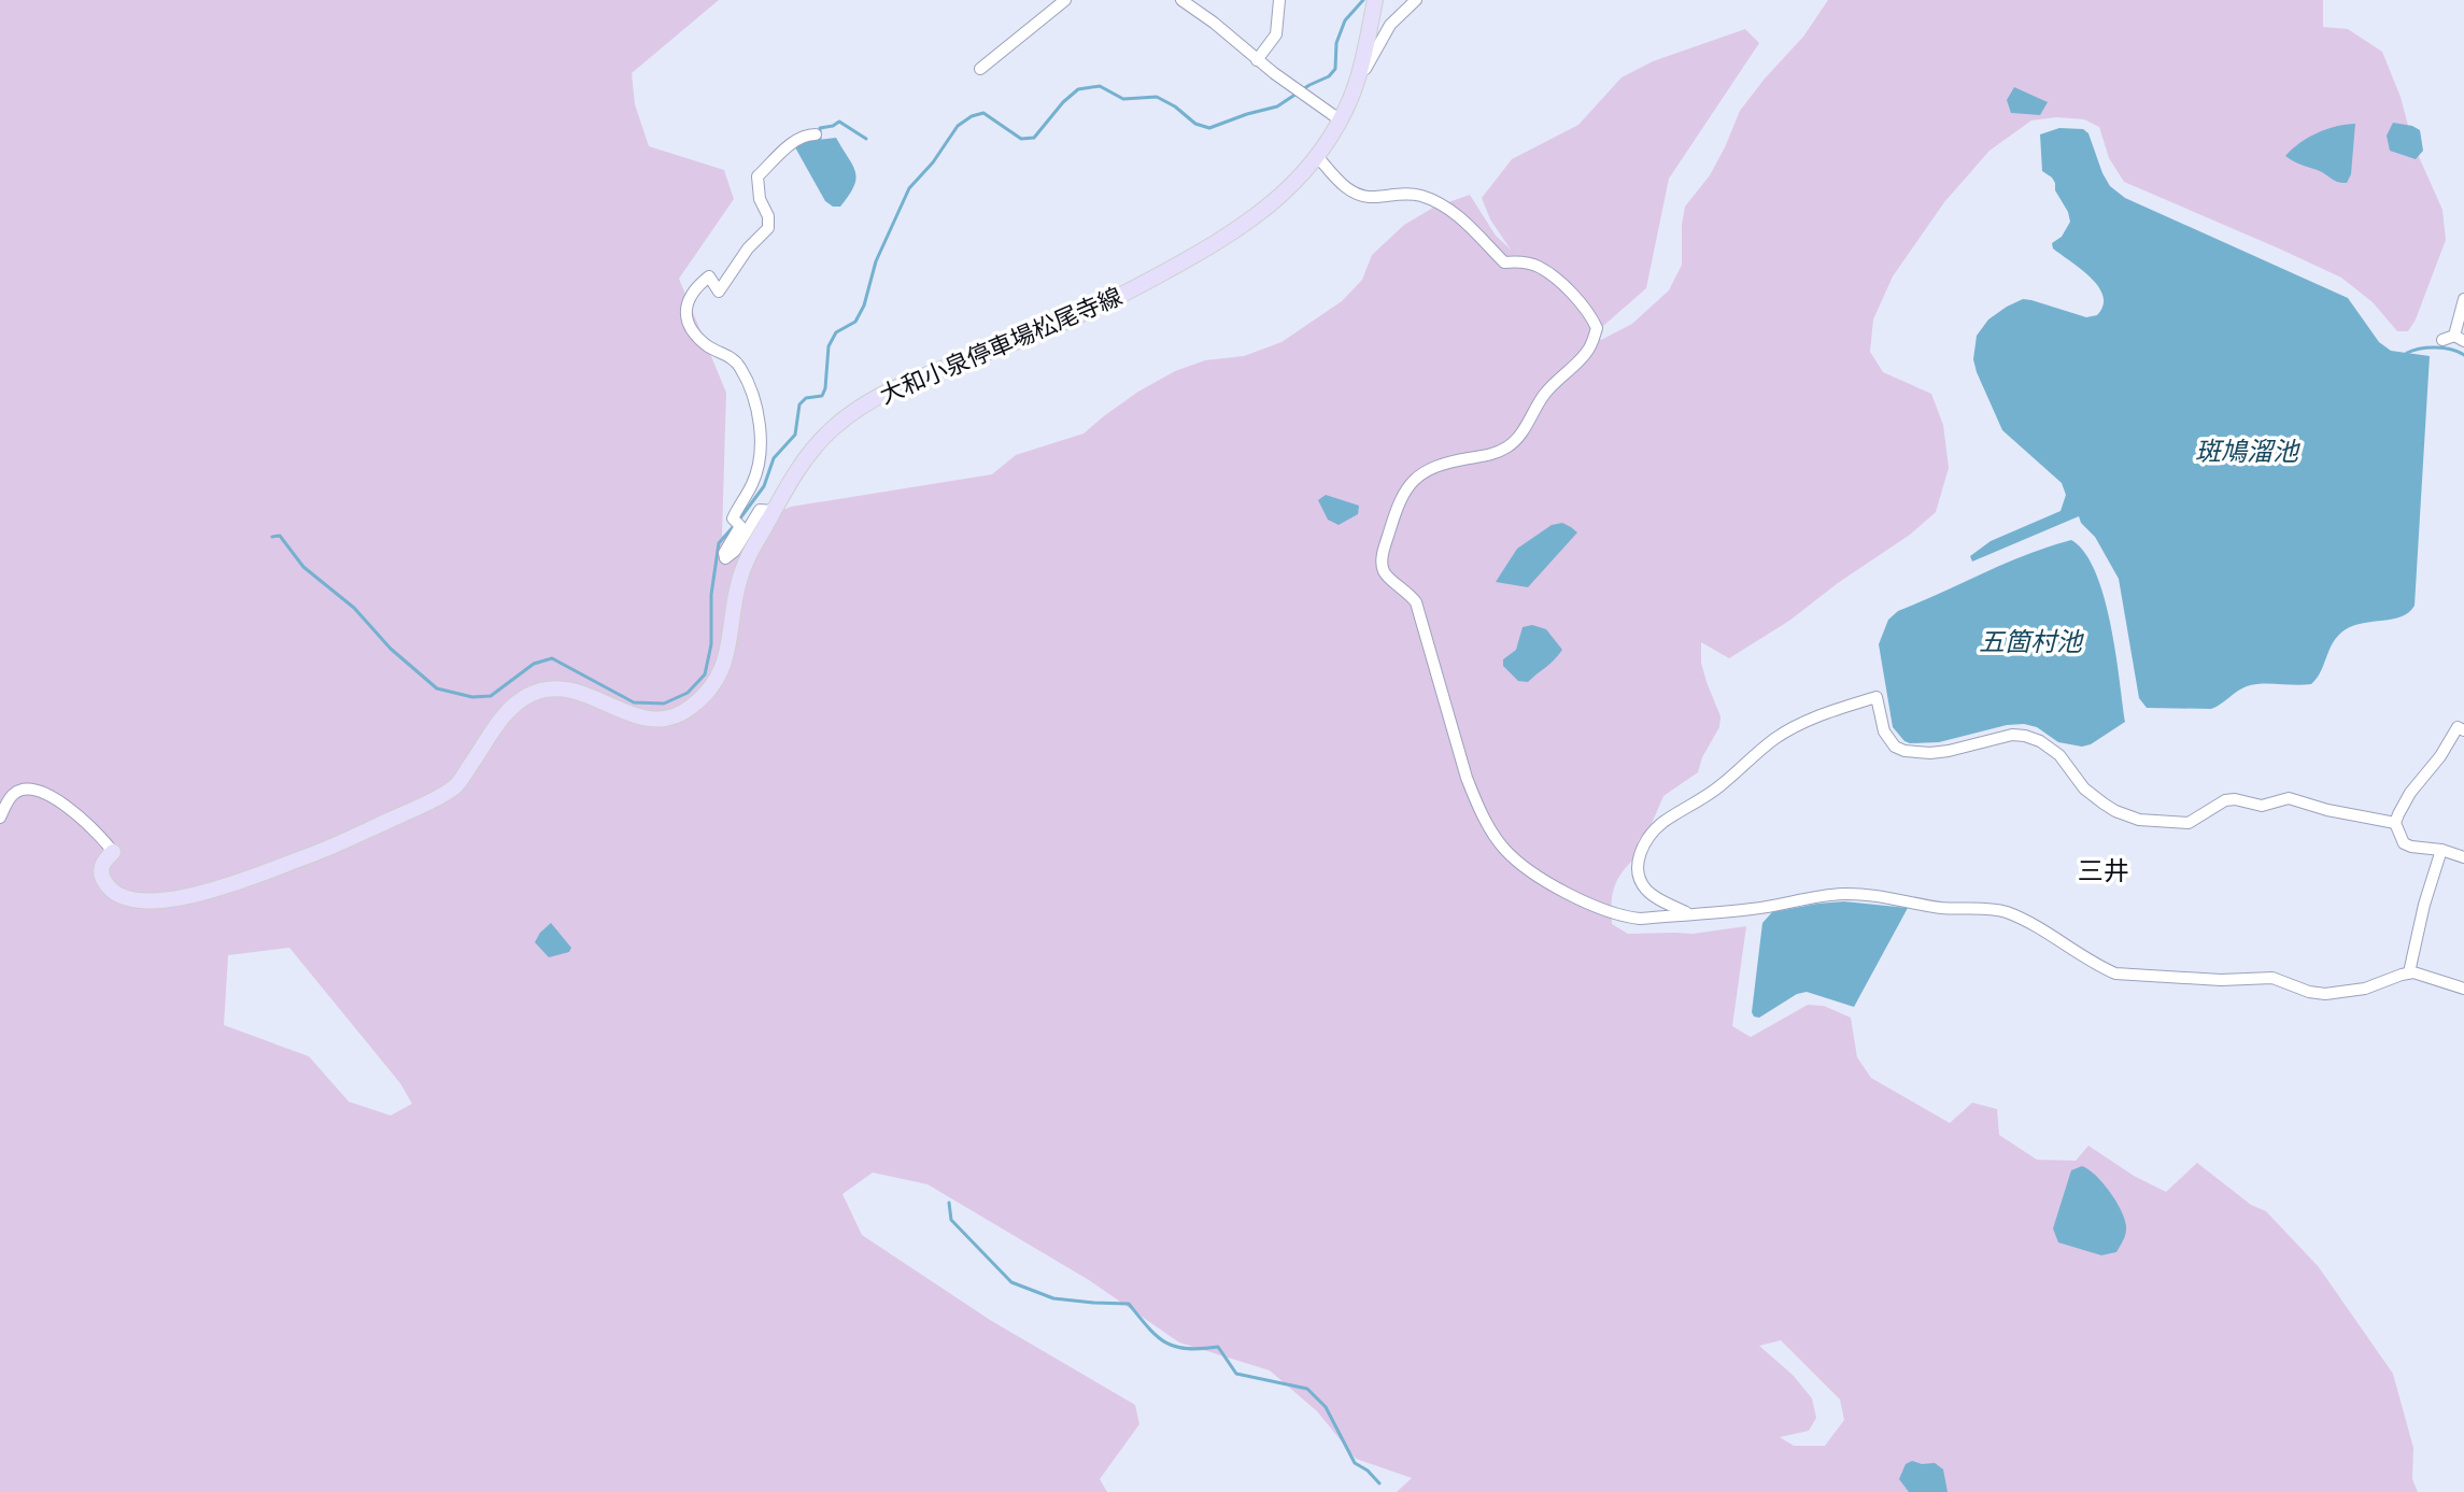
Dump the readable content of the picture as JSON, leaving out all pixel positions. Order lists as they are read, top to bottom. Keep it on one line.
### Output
{"streets":{"main road":["大和小泉停車場松尾寺線"]},"districts":["三井"],"water":["斑鳩溜池","五箇村池"]}
